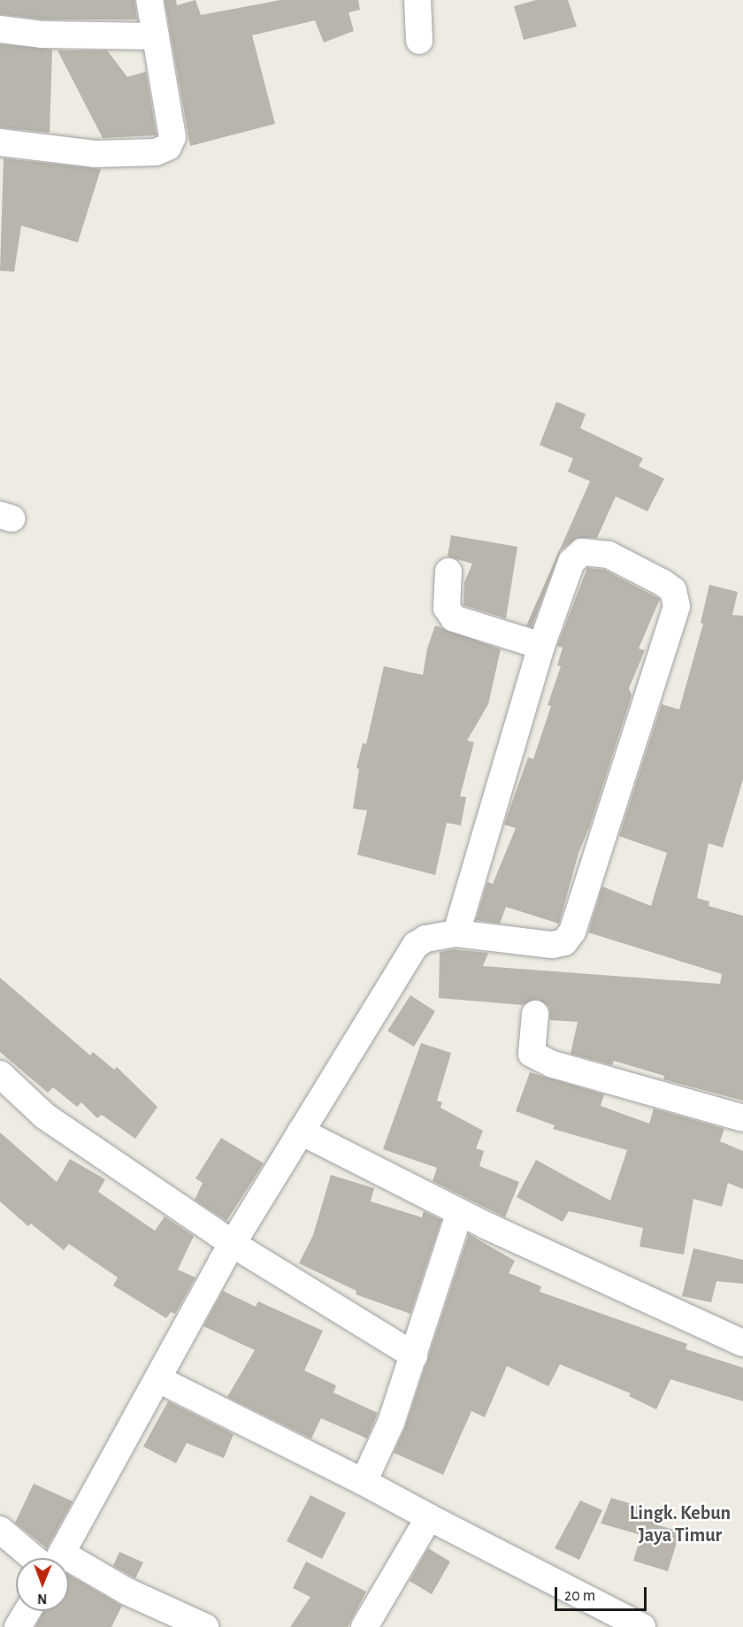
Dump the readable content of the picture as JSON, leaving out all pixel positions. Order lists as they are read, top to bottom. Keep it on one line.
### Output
{"districts":["Lingk. Kebun Jaya Timur"],"scale_bar":"20 m","north":"bottom"}
